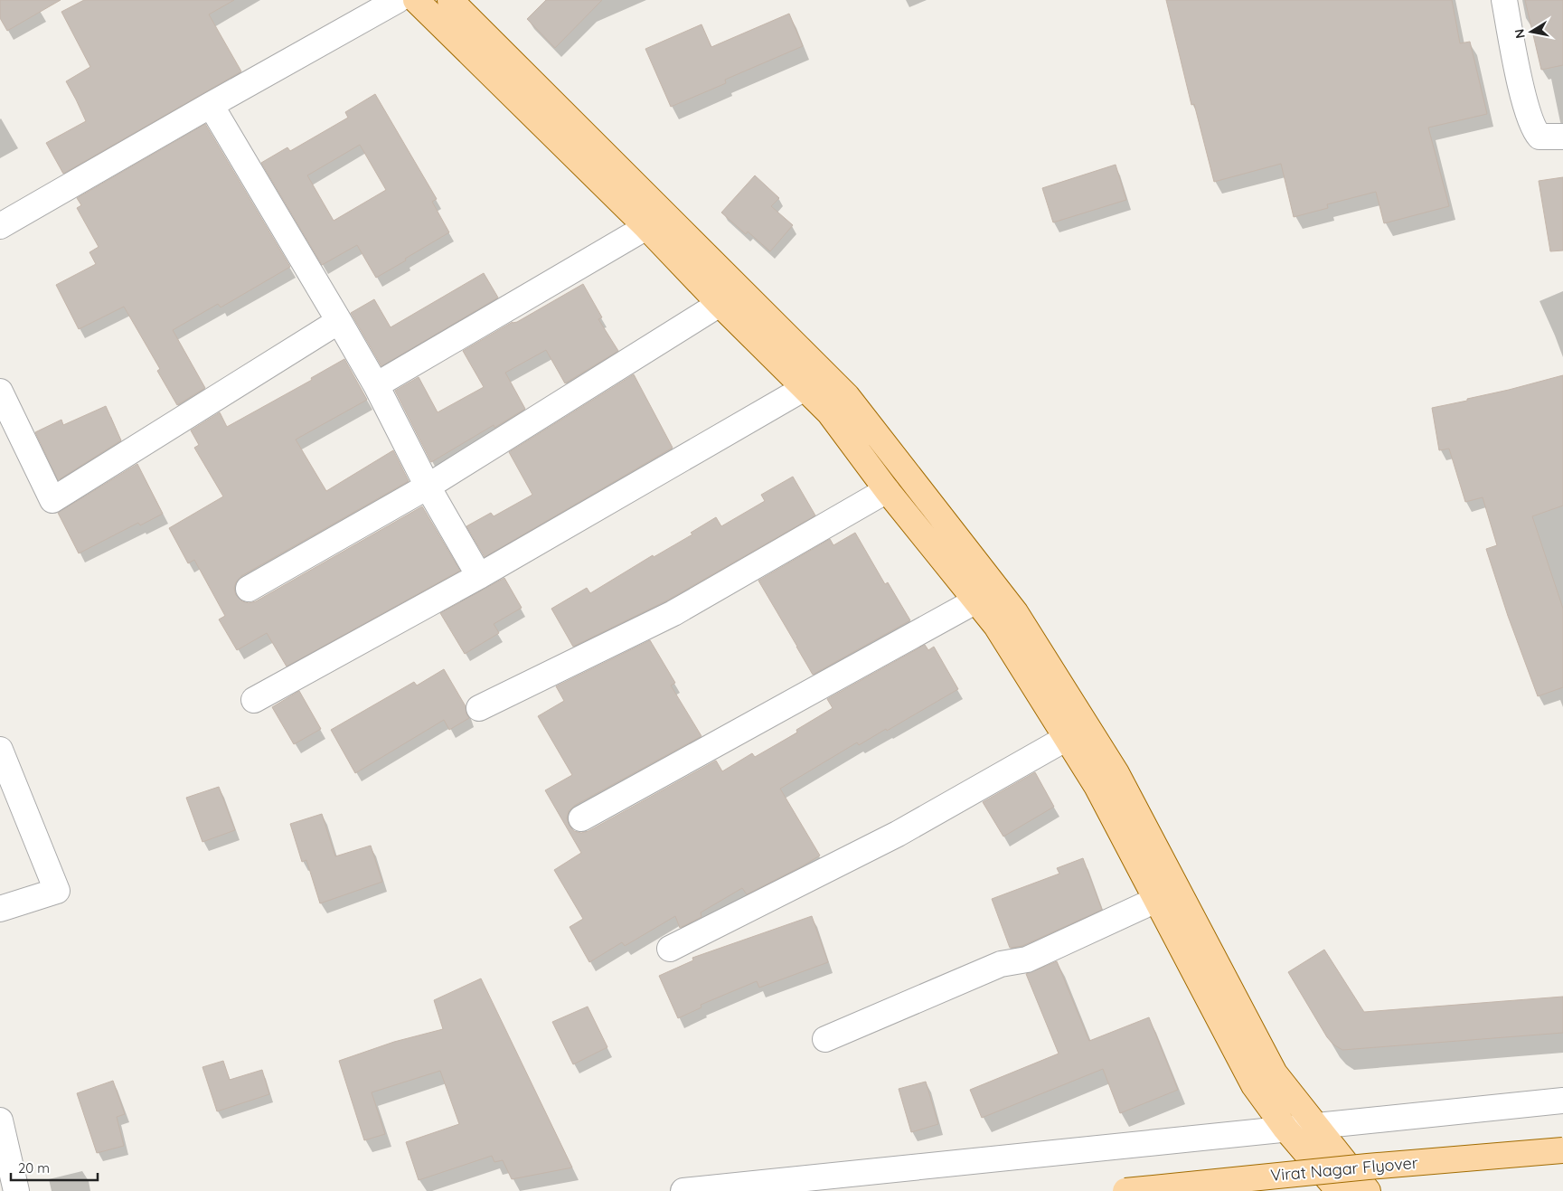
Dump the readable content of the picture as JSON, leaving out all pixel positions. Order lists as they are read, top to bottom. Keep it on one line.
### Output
{"streets":{"main road":["Virat Nagar Flyover"]},"scale_bar":"20 m","north":"left"}
